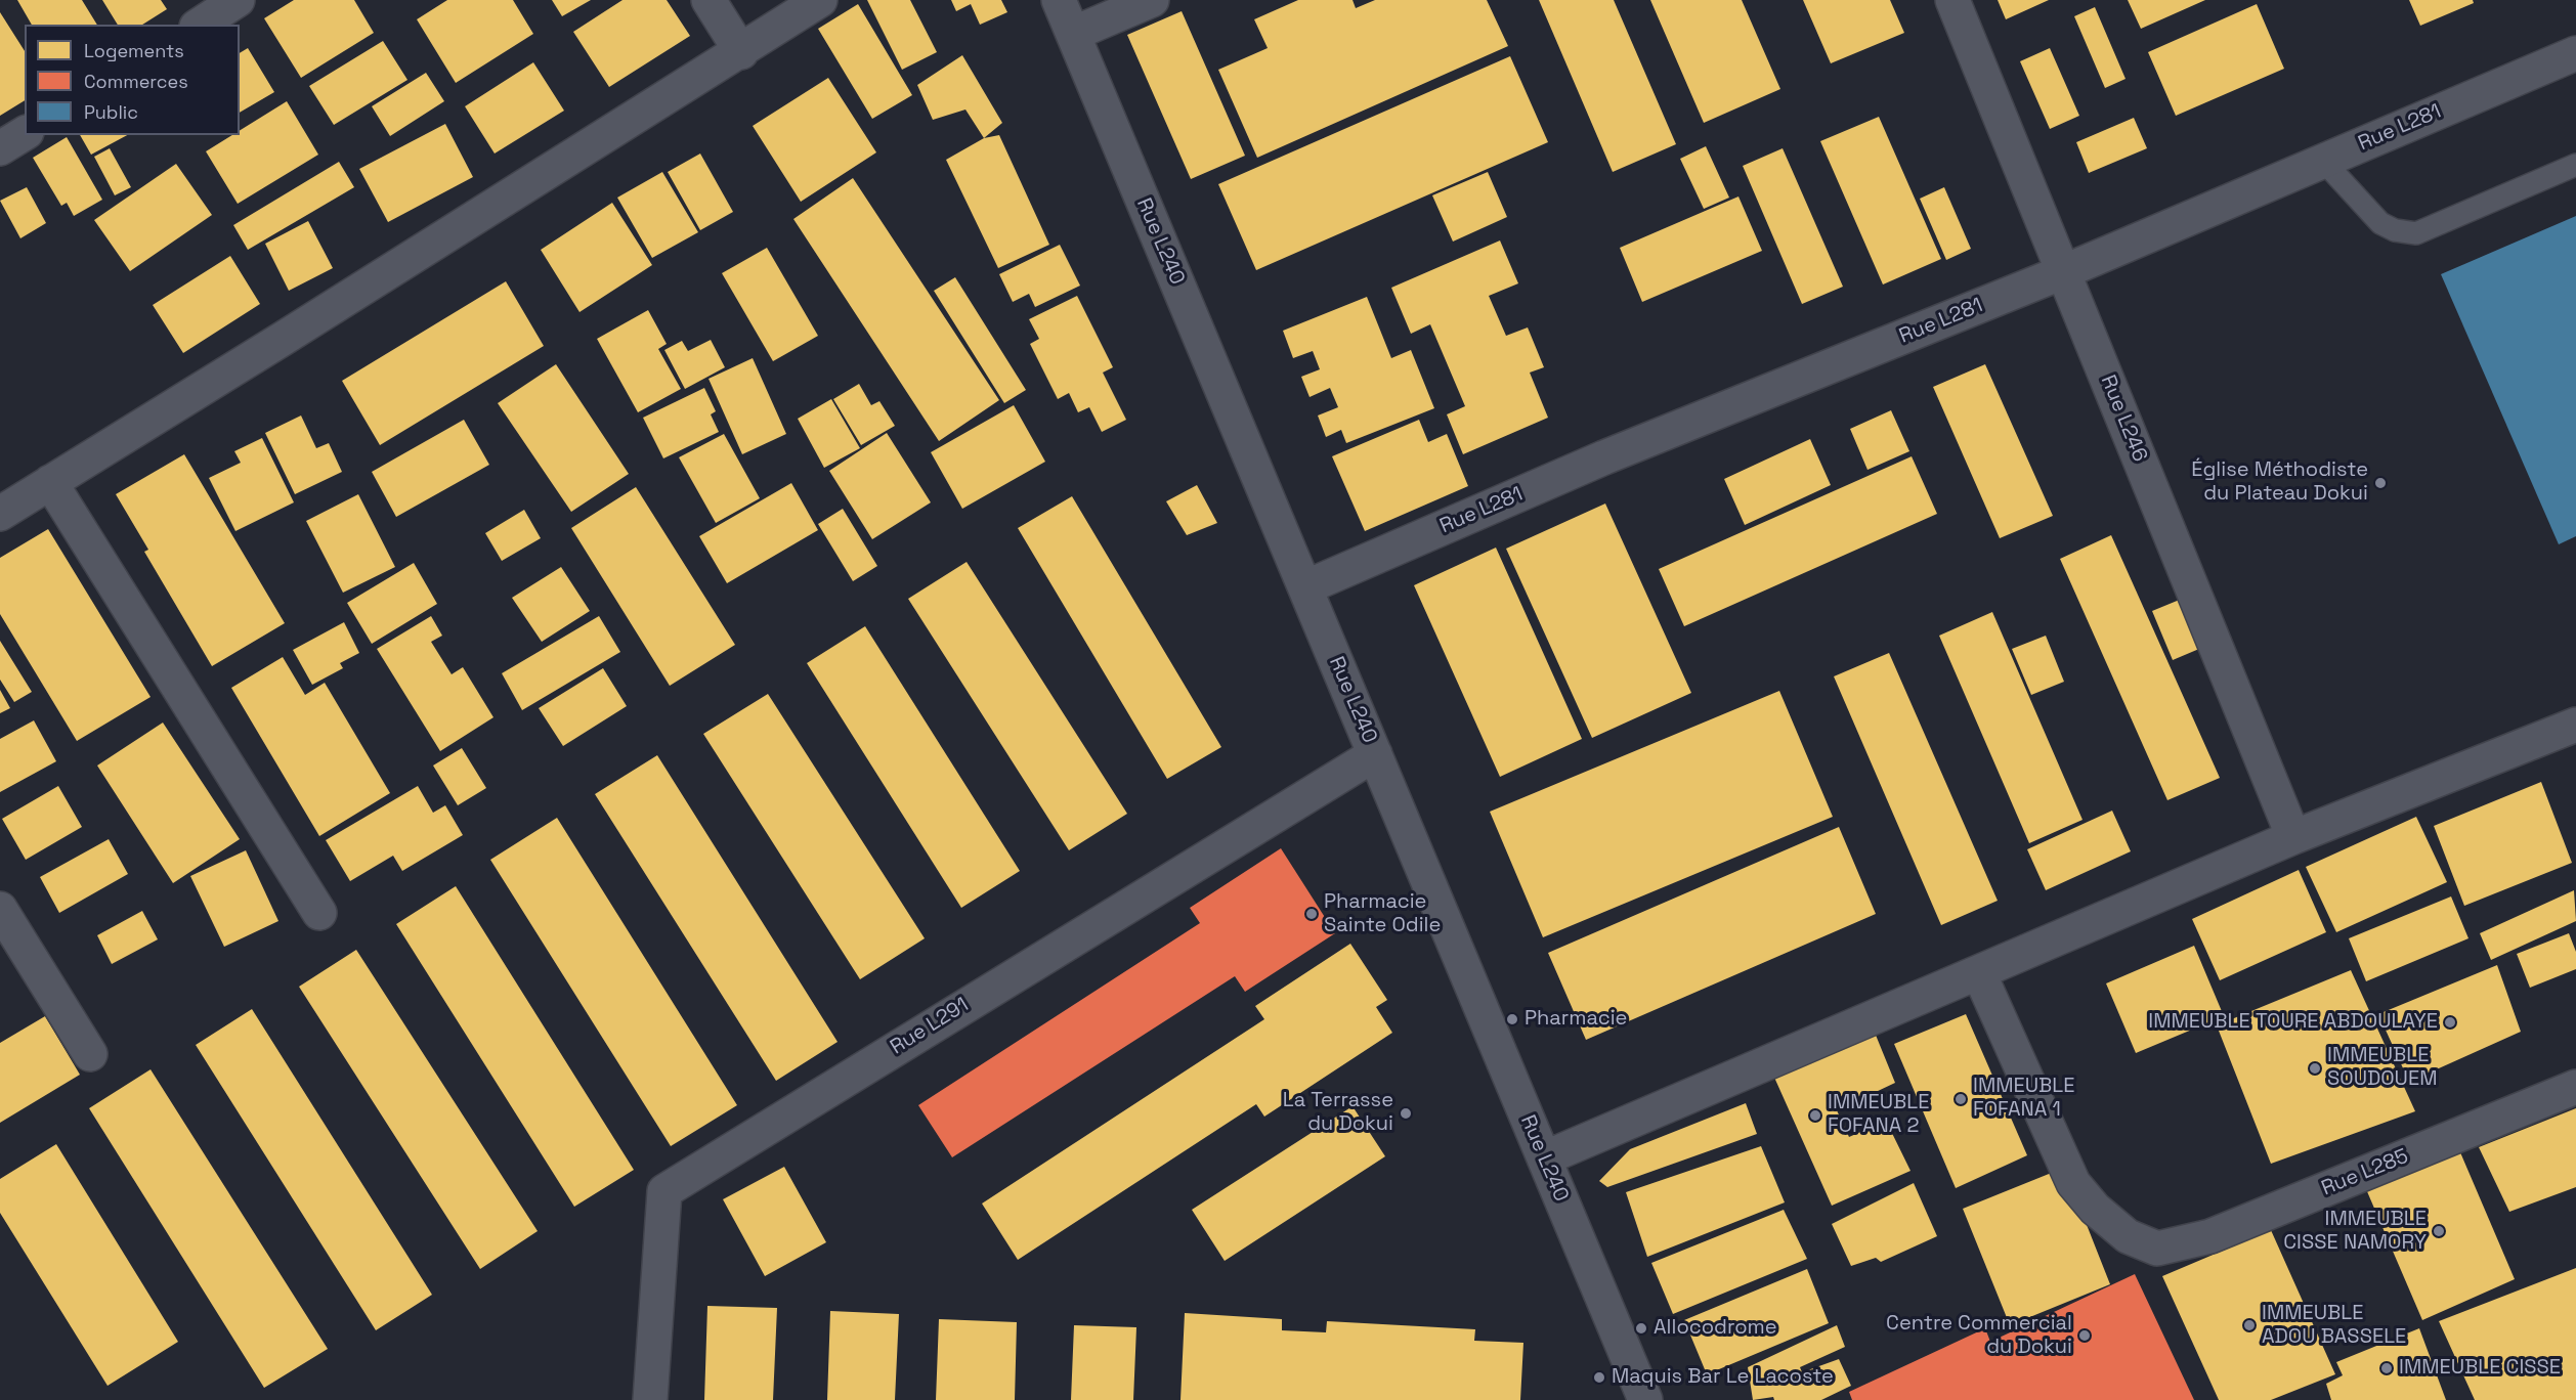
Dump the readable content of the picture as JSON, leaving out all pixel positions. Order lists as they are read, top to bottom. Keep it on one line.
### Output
{"streets":{"street":["Rue L281","Rue L240","Rue L246","Rue L291","Rue L285"]},"crossings":[["Rue L281","Rue L240"],["Rue L281","Rue L246"],["Rue L240","Rue L291"]],"places":["Église Méthodiste du Plateau Dokui","Pharmacie Sainte Odile","Pharmacie","IMMEUBLE TOURE ABDOULAYE","IMMEUBLE SOUDOUEM","IMMEUBLE FOFANA 1","La Terrasse du Dokui","IMMEUBLE FOFANA 2","IMMEUBLE CISSE NAMORY","IMMEUBLE ADOU BASSELE","Allocodrome","Centre Commercial du Dokui","IMMEUBLE CISSE","Maquis Bar Le Lacoste"],"legend":["Logements","Commerces","Public"]}
